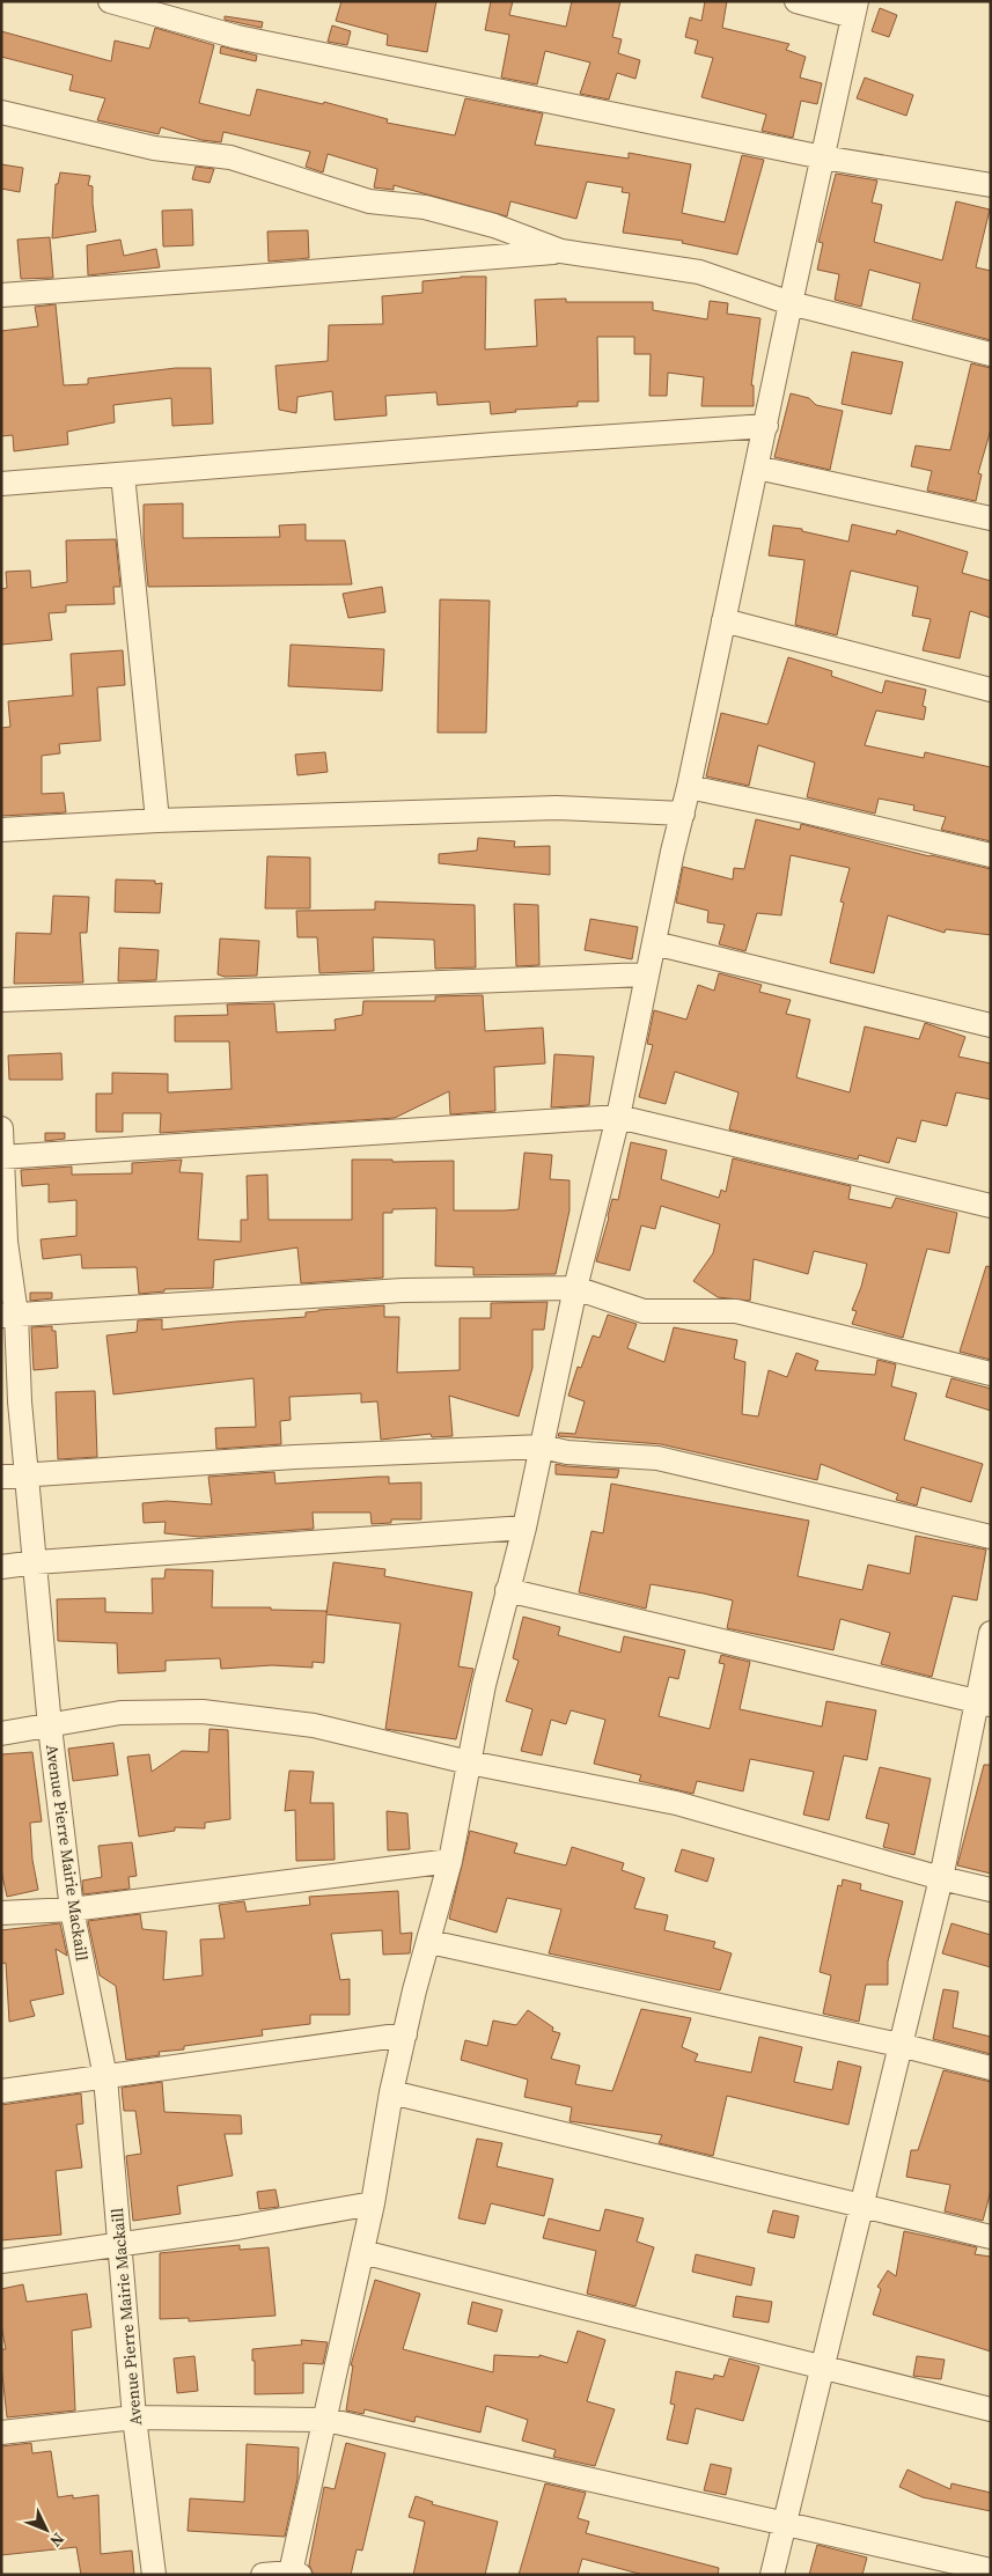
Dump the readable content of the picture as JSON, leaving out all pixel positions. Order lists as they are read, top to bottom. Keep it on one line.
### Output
{"streets":{"street":["Avenue Pierre Mairie Mackaill"]},"north":"bottom right"}
